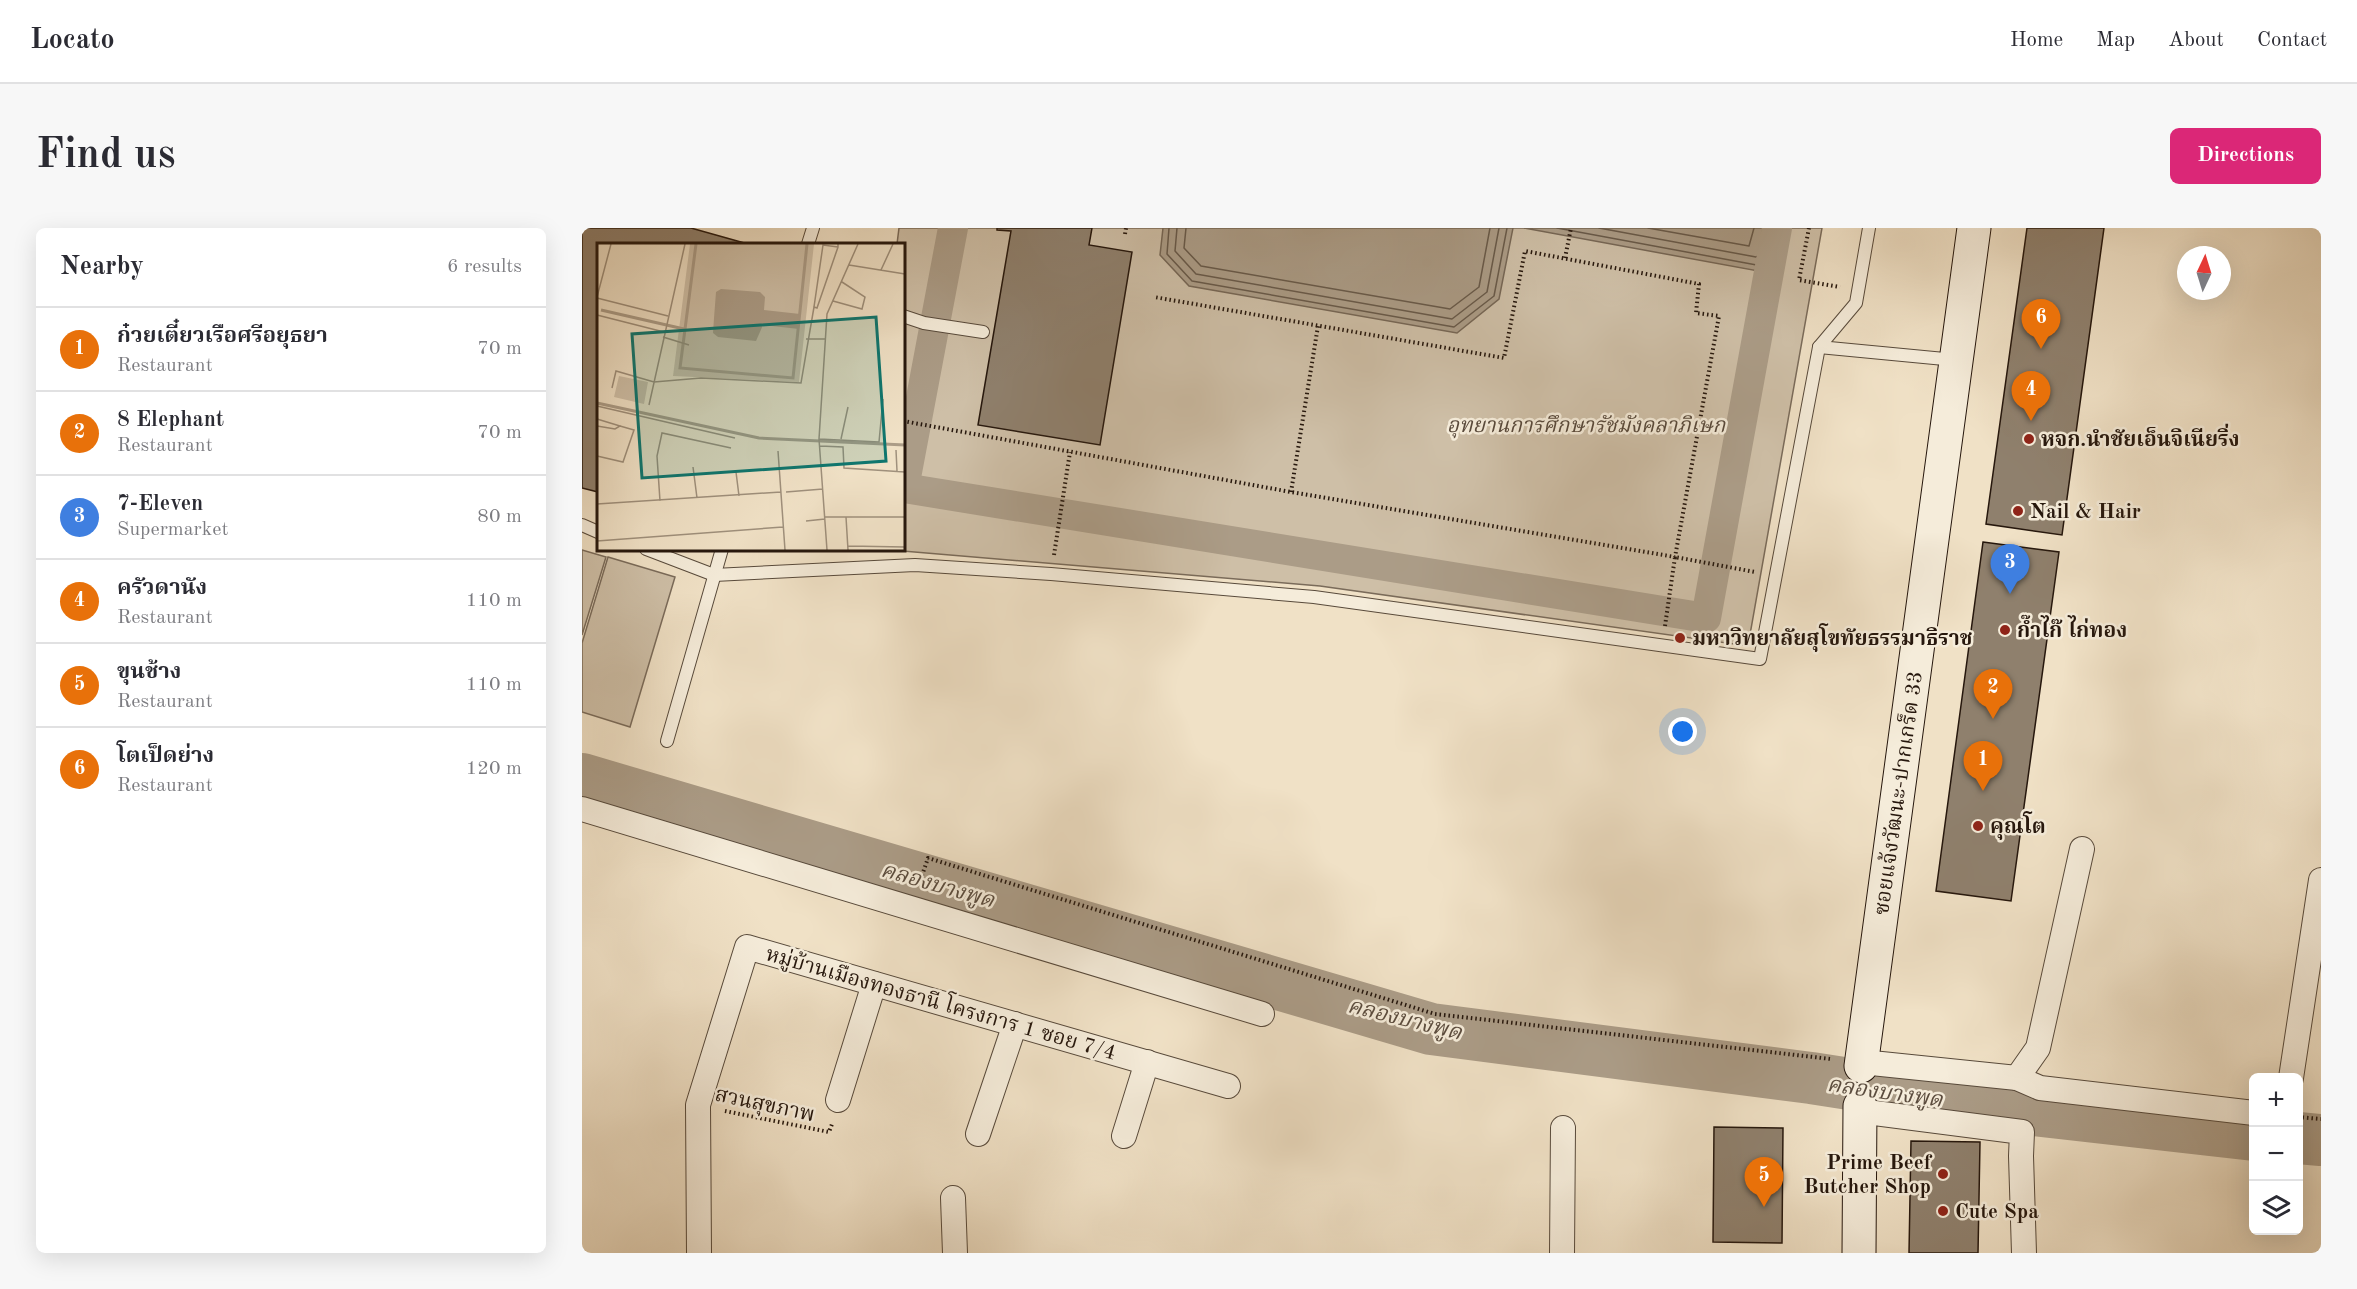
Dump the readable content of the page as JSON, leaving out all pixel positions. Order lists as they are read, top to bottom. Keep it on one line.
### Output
{"streets":{"street":["ซอยแจ้งวัฒนะ-ปากเกร็ด 33","หมู่บ้านเมืองทองธานี โครงการ 1 ซอย 7/4"],"path":["สวนสุขภาพ"]},"crossings":[["หมู่บ้านเมืองทองธานี โครงการ 1 ซอย 7/4","สวนสุขภาพ"]],"water":["คลองบางพูด"],"parks":["อุทยานการศึกษารัชมังคลาภิเษก"],"places":["หจก.นำชัยเอ็นจิเนียริ่ง","Nail & Hair","ก๊ำไก๊ ไก่ทอง","มหาวิทยาลัยสุโขทัยธรรมาธิราช","คุณโต","Prime Beef Butcher Shop","Cute Spa"],"north":"top","page":{"header":"Locato","nav":["Home","Map","About","Contact"],"buttons":"Directions","title":"Find us","heading":["Nearby","6 results"],"pins":["6","4","3","2","1","5"],"list":[{"mark":"1","name":"ก๋วยเตี๋ยวเรือศรีอยุธยา","note":"Restaurant","value":"70 m"},{"mark":"2","name":"8 Elephant","note":"Restaurant","value":"70 m"},{"mark":"3","name":"7-Eleven","note":"Supermarket","value":"80 m"},{"mark":"4","name":"ครัวดานัง","note":"Restaurant","value":"110 m"},{"mark":"5","name":"ขุนช้าง","note":"Restaurant","value":"110 m"},{"mark":"6","name":"โตเป็ดย่าง","note":"Restaurant","value":"120 m"}],"map_buttons":["+","−"]}}
